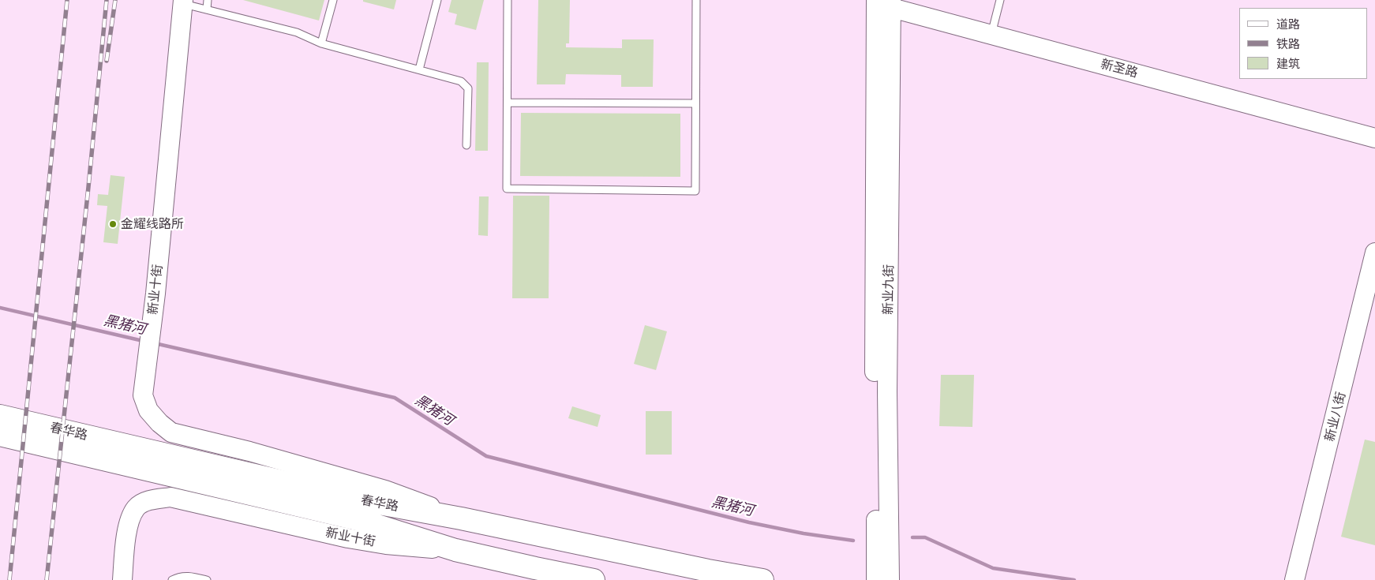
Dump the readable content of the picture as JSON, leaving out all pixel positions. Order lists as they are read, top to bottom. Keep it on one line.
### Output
{"streets":{"main road":["春华路"],"street":["新圣路","新业十街","新业九街","新业八街"]},"crossings":[["新圣路","新业九街"],["新业十街","春华路"]],"water":["黑猪河"],"places":["金耀线路所"],"legend":["道路","铁路","建筑"]}
